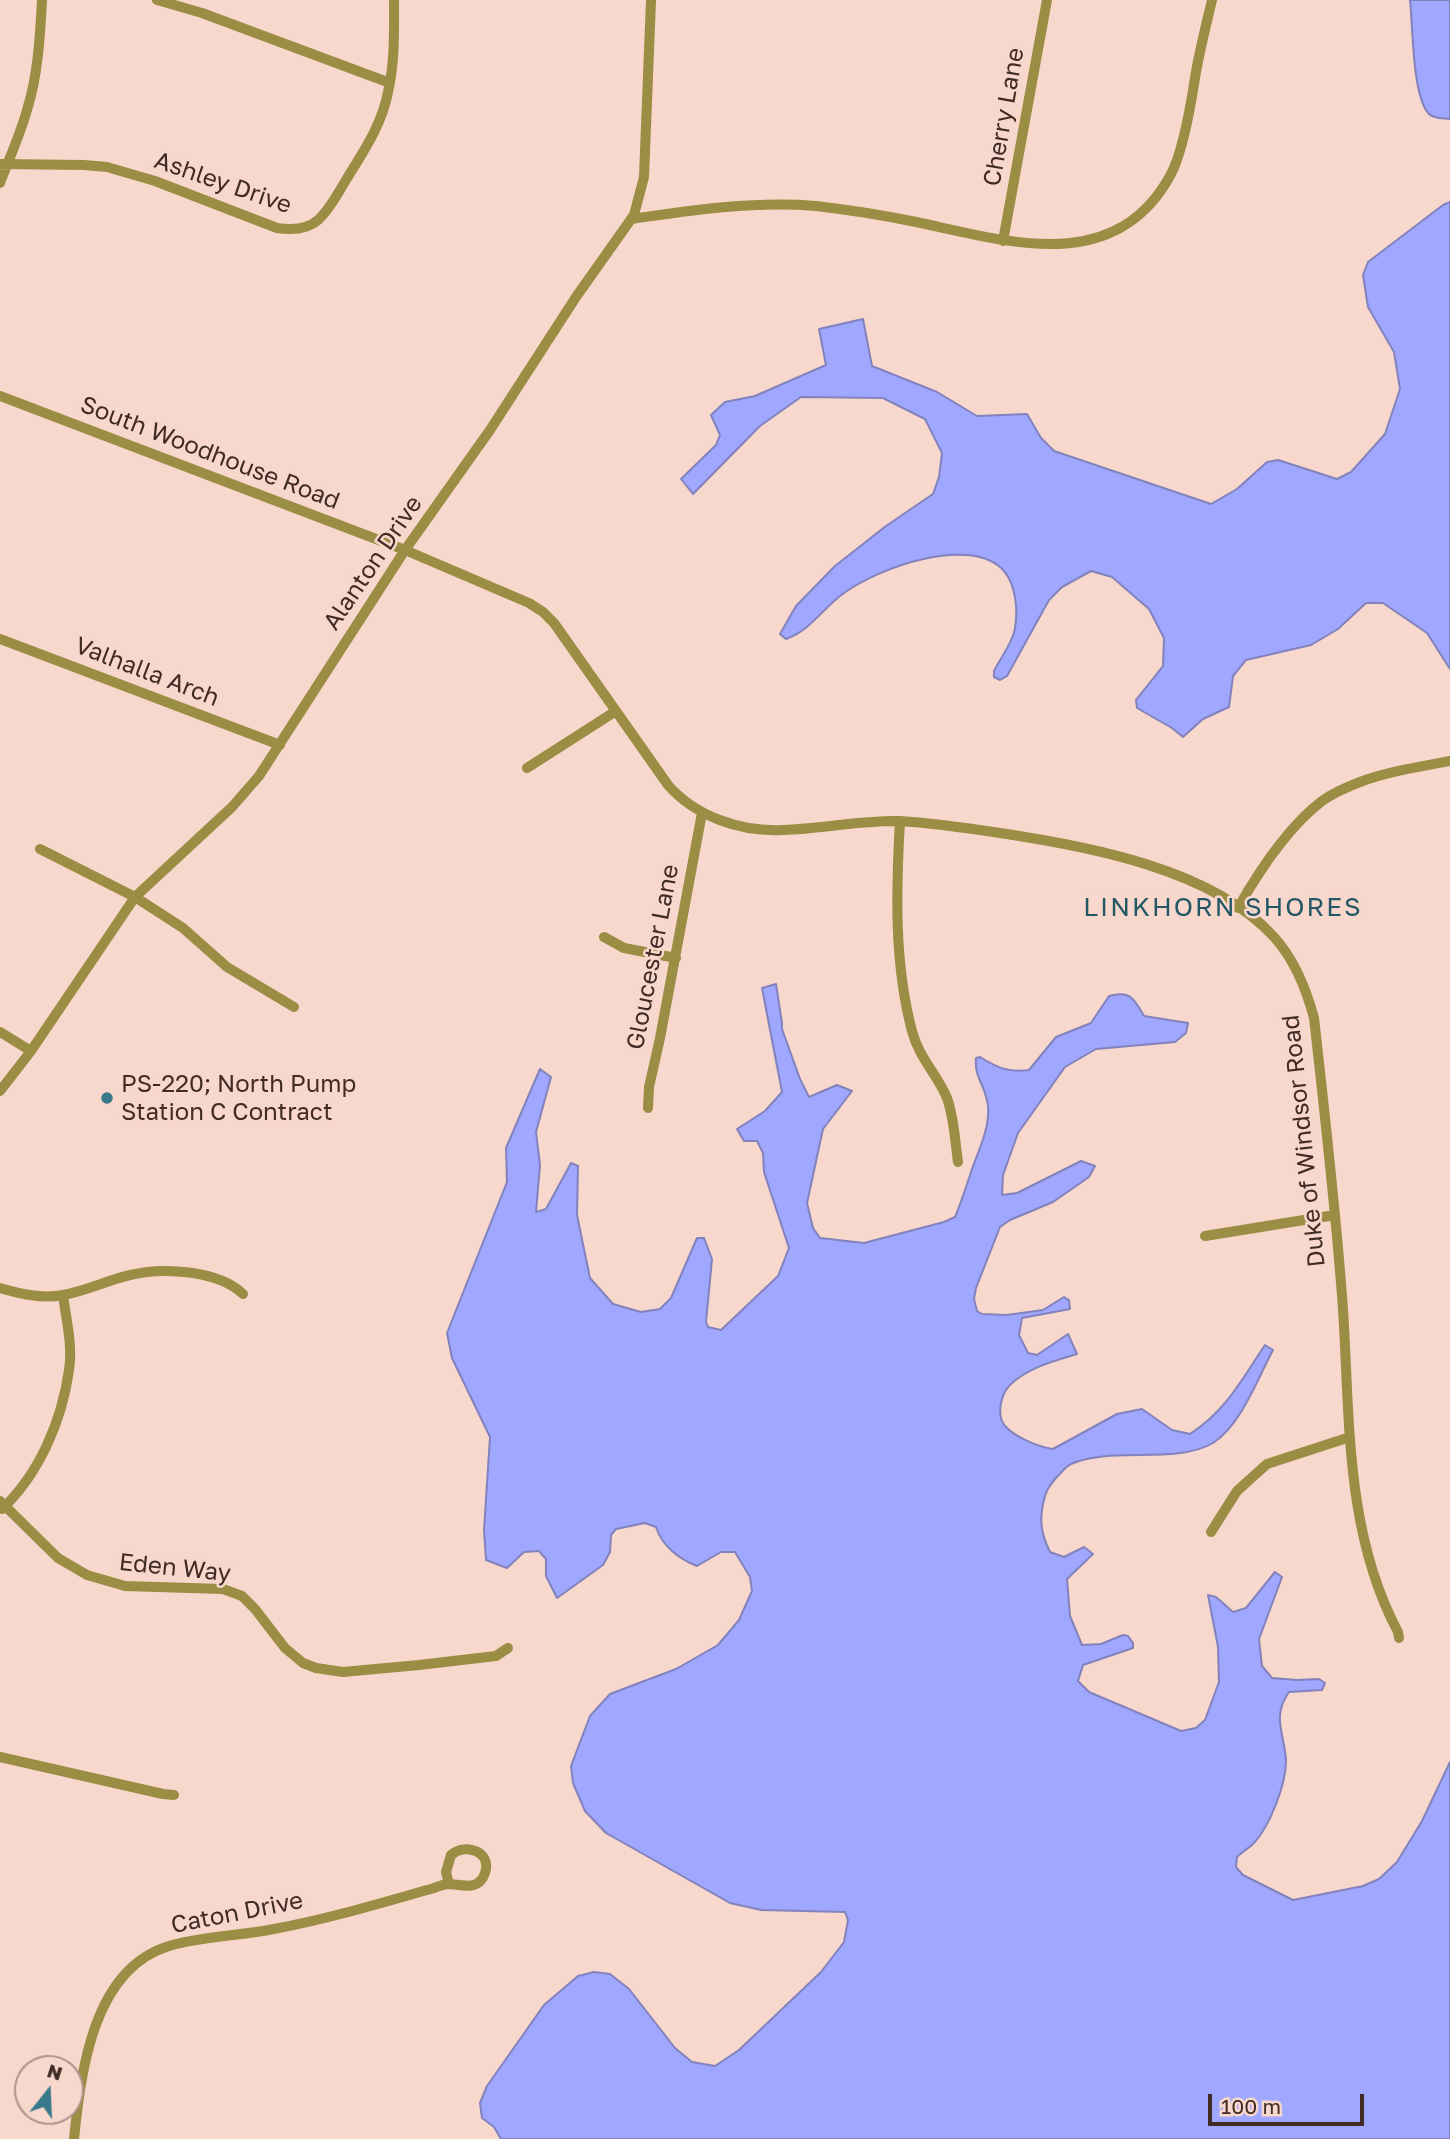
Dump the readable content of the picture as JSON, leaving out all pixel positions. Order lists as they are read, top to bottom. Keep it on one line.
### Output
{"streets":{"street":["Cherry Lane","Ashley Drive","South Woodhouse Road","Alanton Drive","Valhalla Arch","Gloucester Lane","Duke of Windsor Road","Eden Way","Caton Drive"]},"crossings":[["South Woodhouse Road","Alanton Drive"],["South Woodhouse Road","Duke of Windsor Road"],["Alanton Drive","Valhalla Arch"],["Alanton Drive","Duke of Windsor Road"],["Gloucester Lane","Duke of Windsor Road"]],"districts":["LINKHORN SHORES"],"places":["PS-220; North Pump Station C Contract"],"scale_bar":"100 m","north":"top"}
